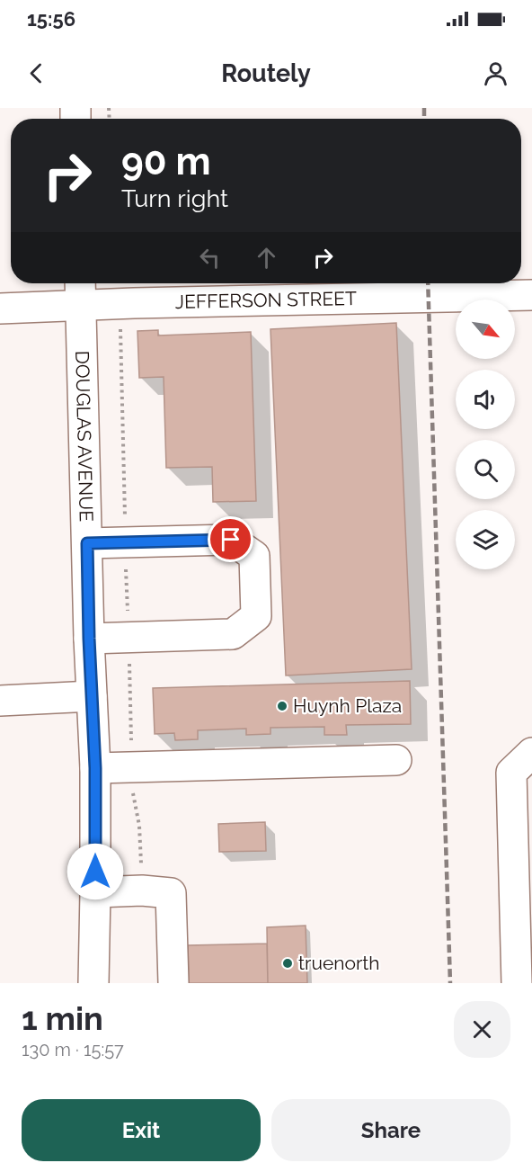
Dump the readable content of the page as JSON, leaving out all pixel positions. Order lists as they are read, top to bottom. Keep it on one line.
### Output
{"streets":{"street":["JEFFERSON STREET","DOUGLAS AVENUE"]},"crossings":[["JEFFERSON STREET","DOUGLAS AVENUE"]],"places":["Huynh Plaza","truenorth"],"north":"bottom right","page":{"status":"15:56","header":"Routely","turn":["90 m","Turn right"],"heading":["1 min","130 m · 15:57"],"buttons":["Exit","Share"]}}
